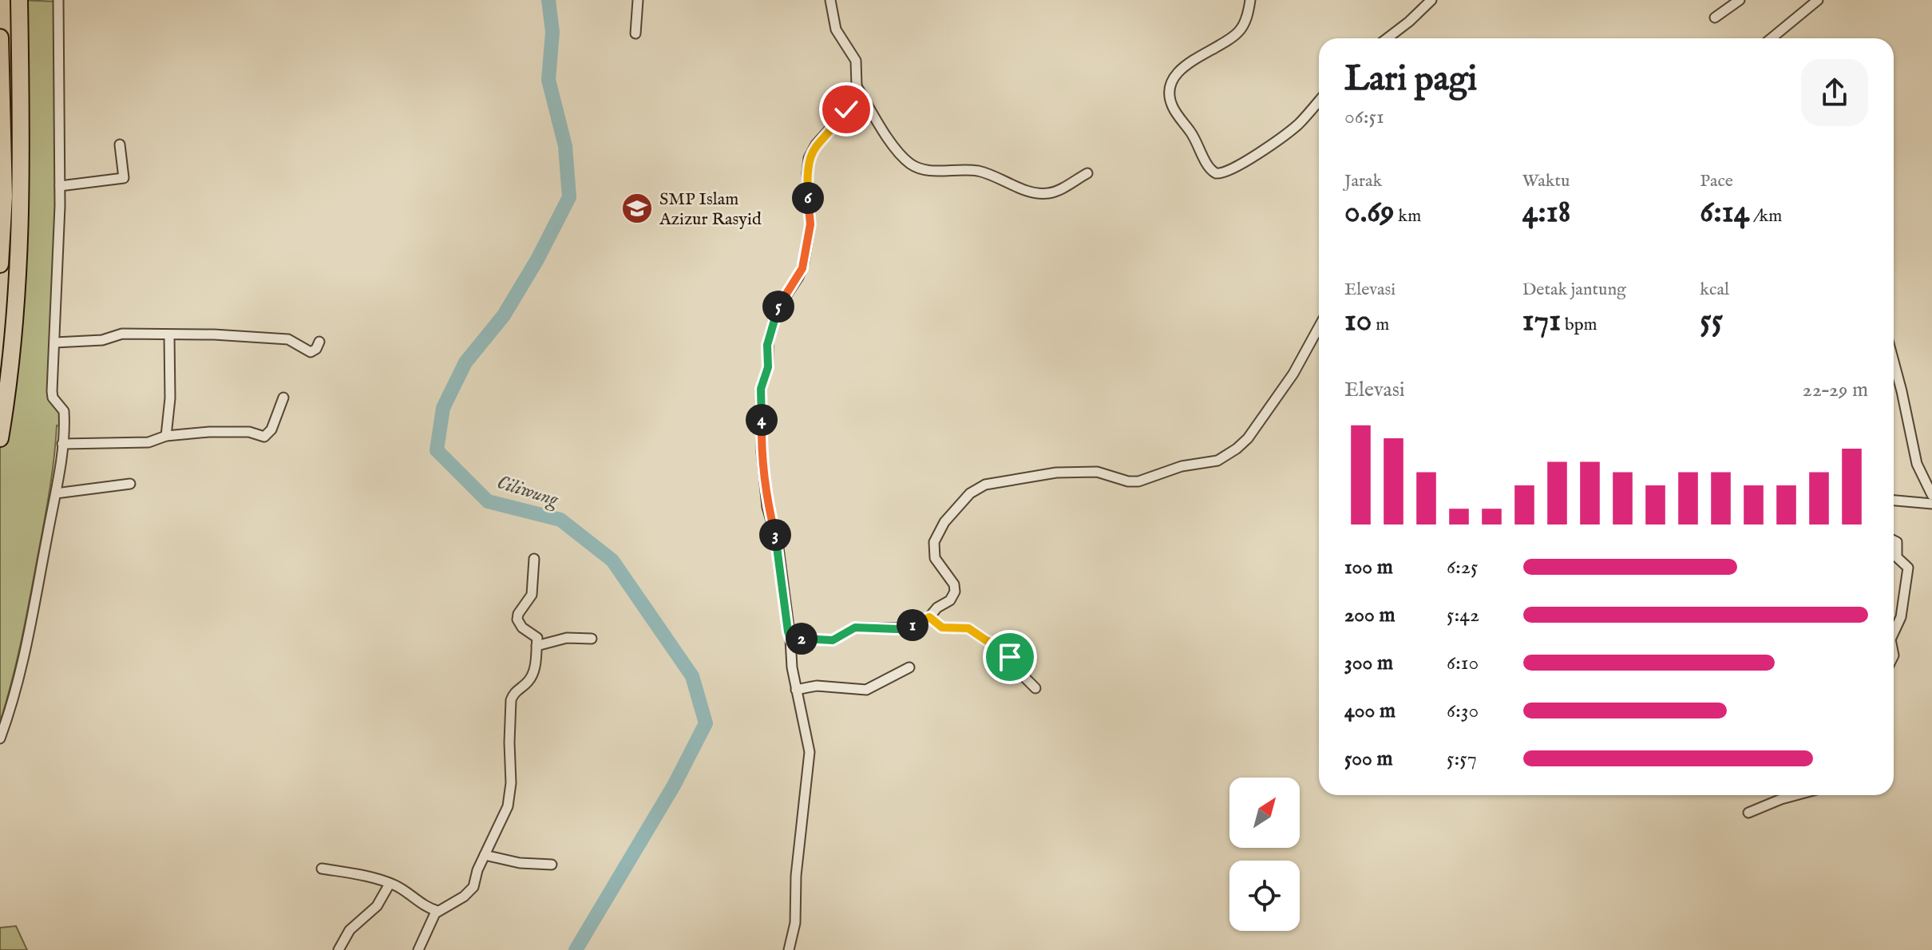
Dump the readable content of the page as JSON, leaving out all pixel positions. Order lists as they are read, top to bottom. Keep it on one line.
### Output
{"water":["Ciliwung"],"places":{"school or university":["SMP Islam Azizur Rasyid"]},"north":"top right","page":{"heading":["Lari pagi","06:51"],"stats":[["Jarak","0.69 km"],["Waktu","4:18"],["Pace","6:14 /km"],["Elevasi","10 m"],["Detak jantung","171 bpm"],["kcal","55"]],"pins":["6","5","4","3","1","2"],"chart":["Elevasi","22–29 m"],"list":[{"name":"100 m","note":"6:25"},{"name":"200 m","note":"5:42"},{"name":"300 m","note":"6:10"},{"name":"400 m","note":"6:30"},{"name":"500 m","note":"5:57"}]}}
